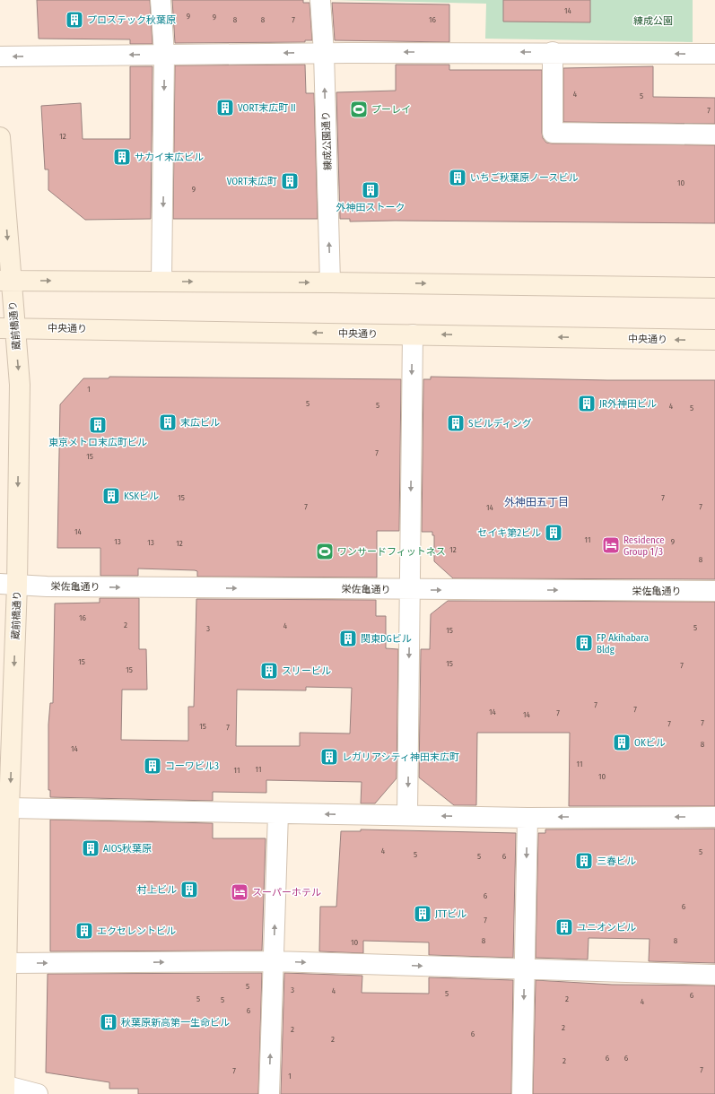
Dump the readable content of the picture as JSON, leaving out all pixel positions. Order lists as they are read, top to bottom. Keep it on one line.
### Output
{"streets":{"main road":["蔵前橋通り","中央通り"],"street":["練成公園通り","栄佐亀通り"]},"crossings":[["蔵前橋通り","中央通り"],["蔵前橋通り","栄佐亀通り"]],"one_way":["蔵前橋通り","栄佐亀通り"],"districts":["外神田五丁目"],"parks":["練成公園"],"places":{"building":["プロステック秋葉原","VORT末広町 II","サカイ末広ビル","いちご秋葉原ノースビル","VORT末広町","外神田ストーク","JR外神田ビル","末広ビル","Sビルディング","東京メトロ末広町ビル","KSKビル","セイキ第2ビル","関東DGビル","FP Akihabara Bldg","スリービル","OKビル","レガリアシティ神田末広町","コーワビル3","AIOS秋葉原","三春ビル","村上ビル","JTTビル","ユニオンビル","エクセレントビル","秋葉原新高第一生命ビル"],"sports":["プーレイ","ワンサードフィットネス"],"hotel":["Residence Group 1/3","スーパーホテル"]},"house_numbers":["14","9","9","8","8","7","16","4","5","7","12","10","9","1","5","5","4","5","7","15","15","7","7","7","14","14","11","13","9","13","12","12","8","16","2","4","5","3","15","15","15","7","15","7","7","14","7","14","7","7","15","7","8","14","11","11","11","10","4","5","5","5","6","6","6","7","8","8","10","5","3","4","5","6","5","2","5","4","6","2","2","6","2","6","6","2","7","7","1"]}
